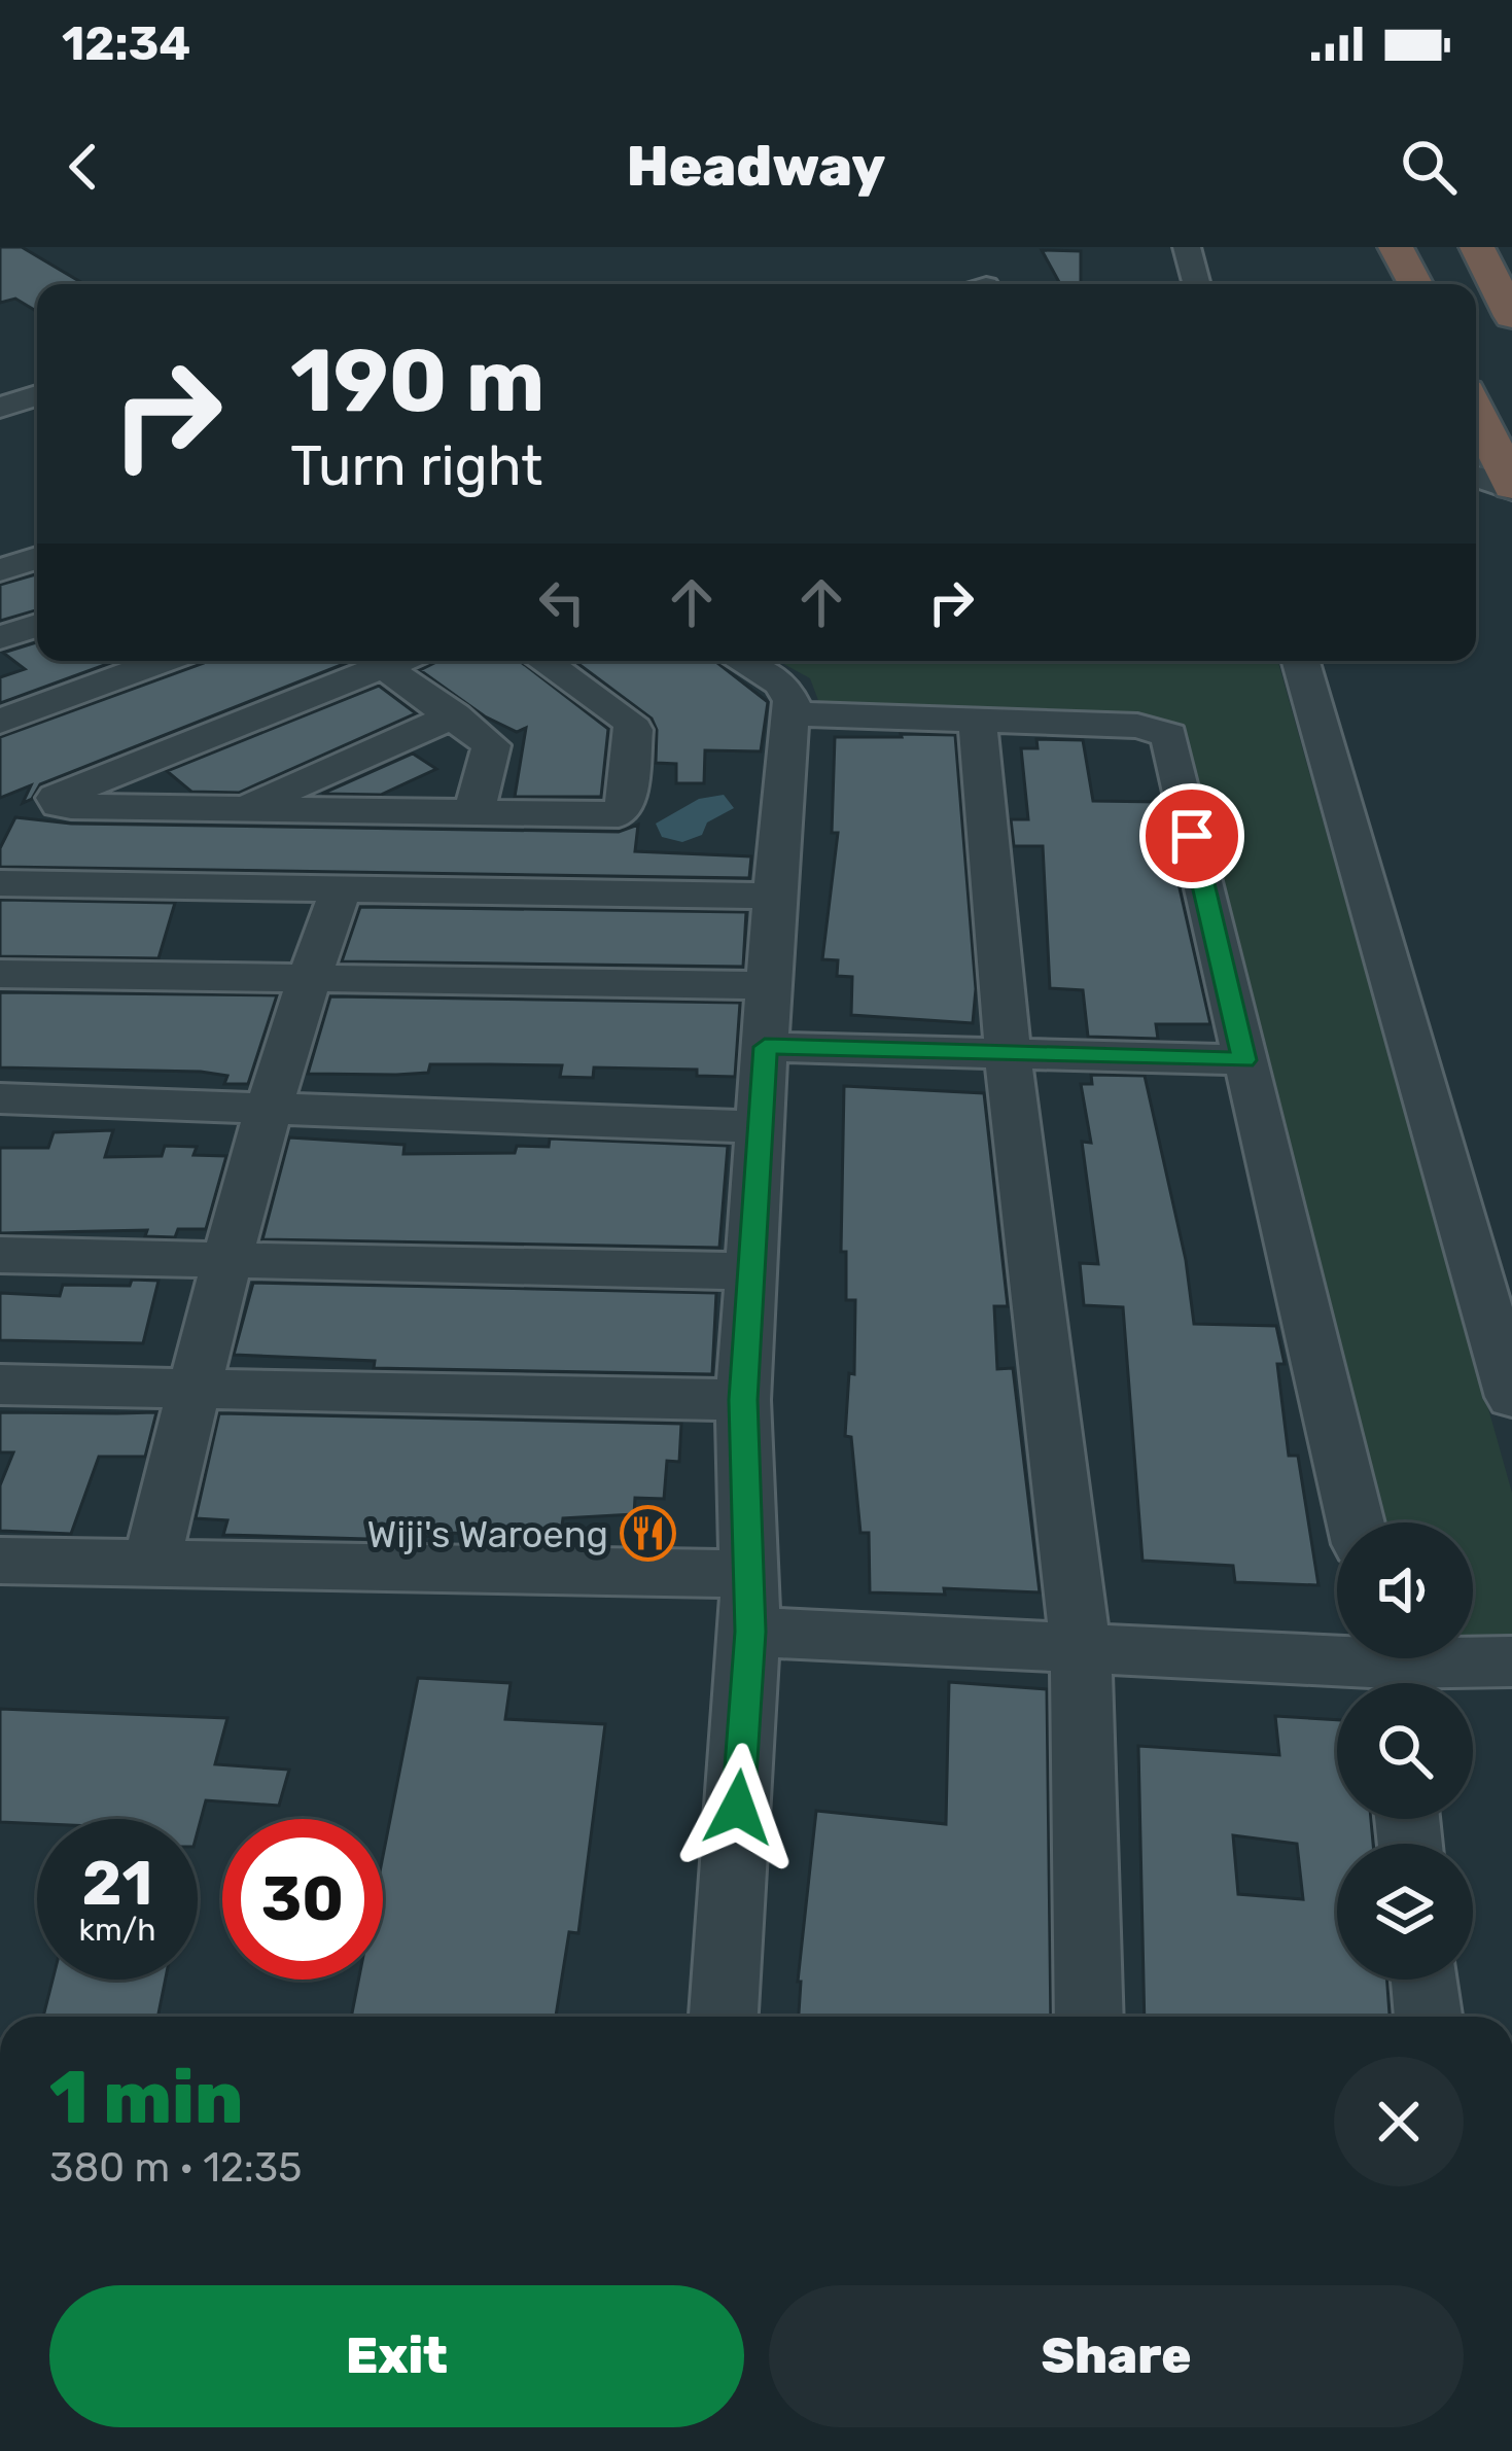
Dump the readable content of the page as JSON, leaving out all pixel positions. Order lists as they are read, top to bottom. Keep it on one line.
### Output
{"places":{"restaurant":["Wiji's Waroeng"]},"page":{"status":"12:34","header":"Headway","turn":["190 m","Turn right"],"speed":"21 km/h","limit":"30","heading":["1 min","380 m · 12:35"],"buttons":["Exit","Share"]}}
